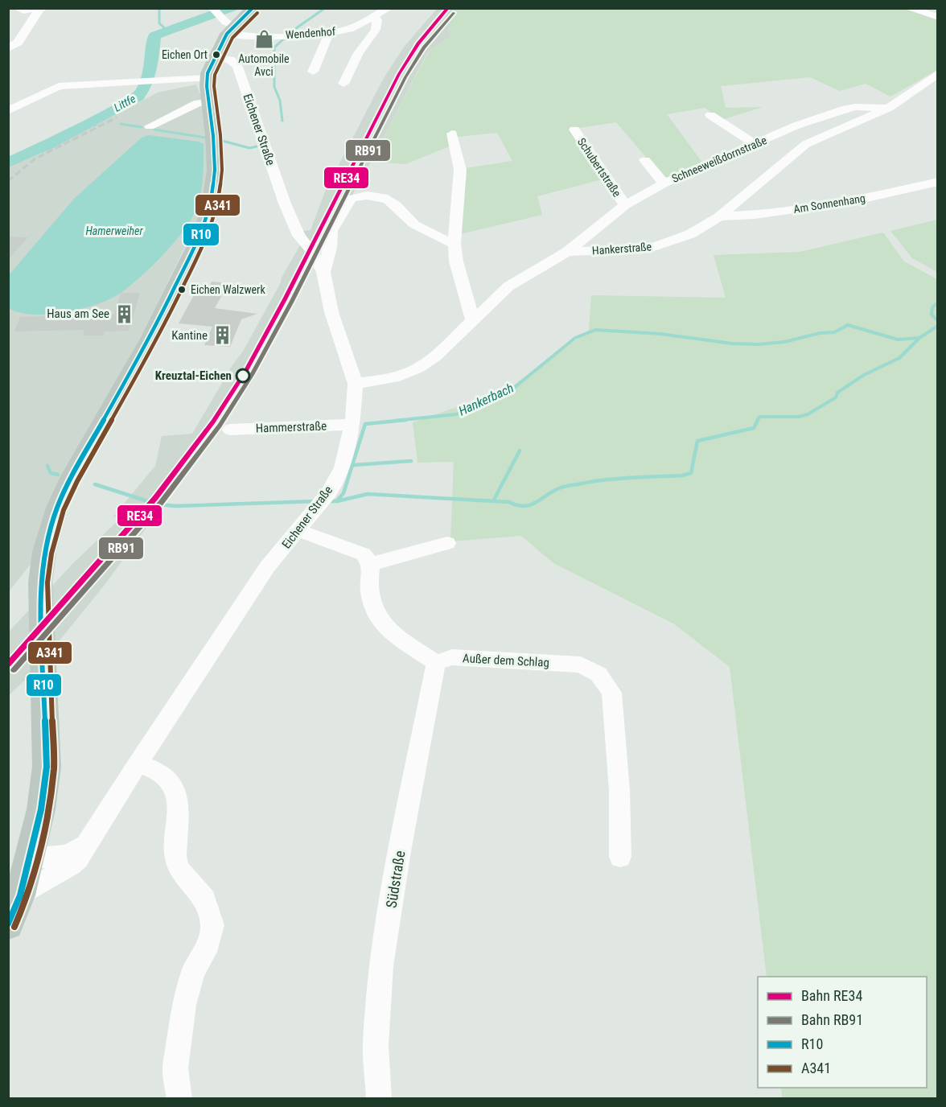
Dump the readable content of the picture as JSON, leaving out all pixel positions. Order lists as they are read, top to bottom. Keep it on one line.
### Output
{"streets":{"street":["Wendenhof","Eichener Straße","Schneeweißdornstraße","Schubertstraße","Am Sonnenhang","Hankerstraße","Hammerstraße","Außer dem Schlag","Südstraße"]},"crossings":[["Eichener Straße","Hankerstraße"],["Eichener Straße","Hammerstraße"],["Schneeweißdornstraße","Schubertstraße"],["Schneeweißdornstraße","Hankerstraße"],["Am Sonnenhang","Hankerstraße"],["Außer dem Schlag","Südstraße"]],"water":["Littfe","Hamerweiher","Hankerbach"],"places":{"shop":["Automobile Avci"],"other":["Eichen Ort","Eichen Walzwerk","Kreuztal-Eichen"],"building":["Haus am See","Kantine"]},"lines":["rail line RE34","transit line R10","rail line RB91","transit line A341"],"legend":["Bahn RE34","Bahn RB91","R10","A341"]}
